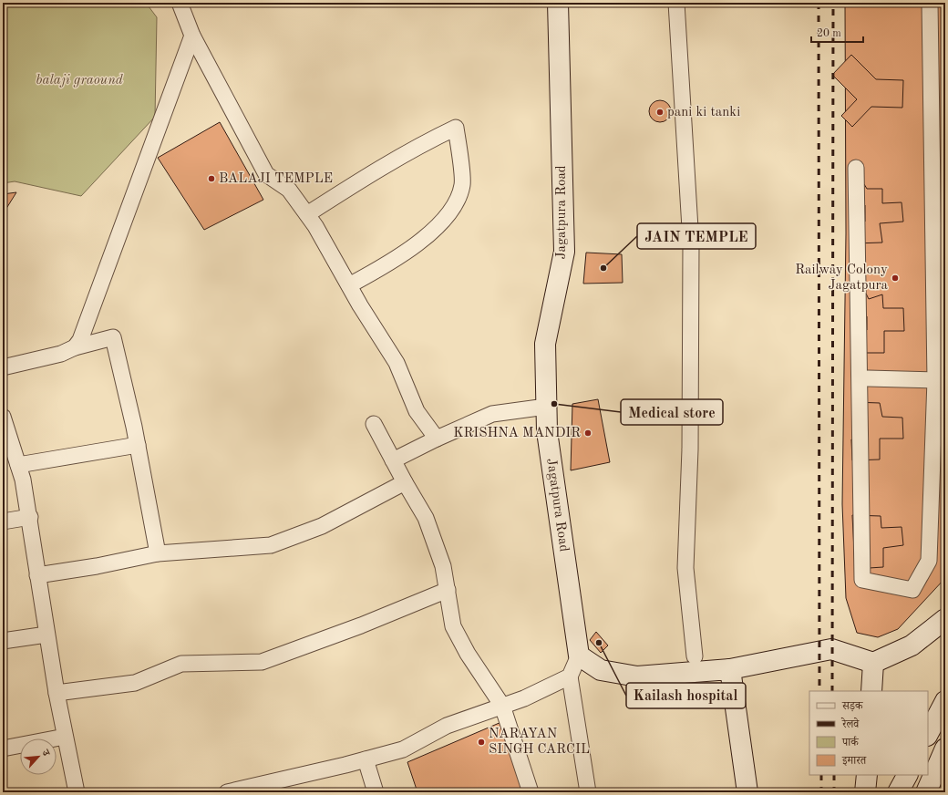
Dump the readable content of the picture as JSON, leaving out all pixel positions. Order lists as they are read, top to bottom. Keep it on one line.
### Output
{"streets":{"street":["Jagatpura Road"]},"parks":["balaji graound"],"places":["pani ki tanki","BALAJI TEMPLE","JAIN TEMPLE","Railway Colony Jagatpura","Medical store","KRISHNA MANDIR","Kailash hospital","NARAYAN SINGH CARCIL"],"legend":["सड़क","रेलवे","पार्क","इमारत"],"scale_bar":"20 m","north":"top right"}
